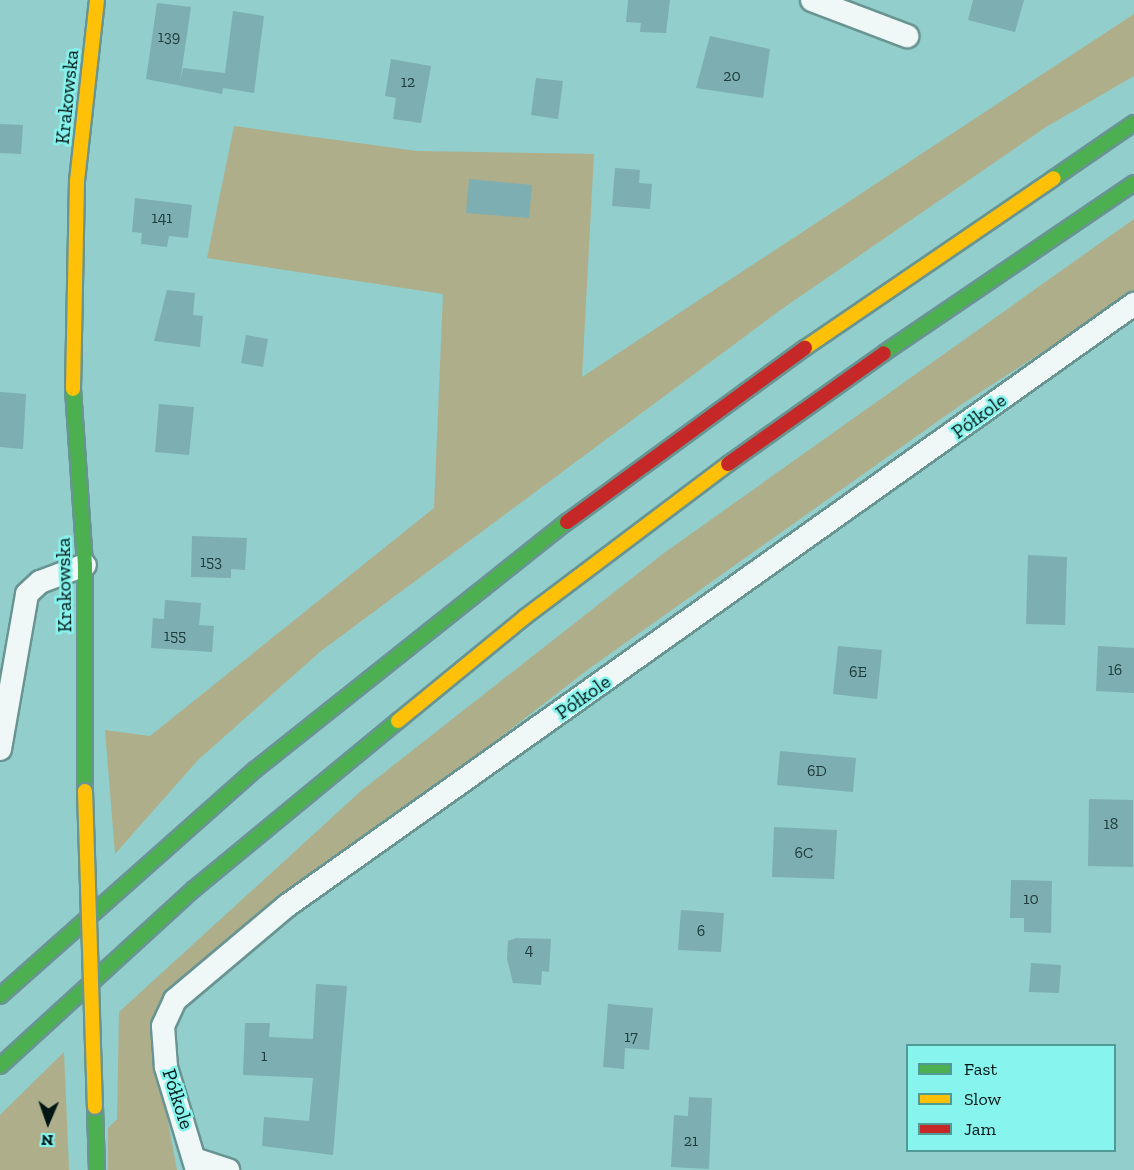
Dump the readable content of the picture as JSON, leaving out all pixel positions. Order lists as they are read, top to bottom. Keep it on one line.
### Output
{"streets":{"main road":["Krakowska"],"street":["Półkole"]},"house_numbers":["139","20","12","141","153","155","16","6E","6D","18","6C","10","6","4","17","1","21"],"legend":["Fast","Slow","Jam"],"north":"bottom"}
